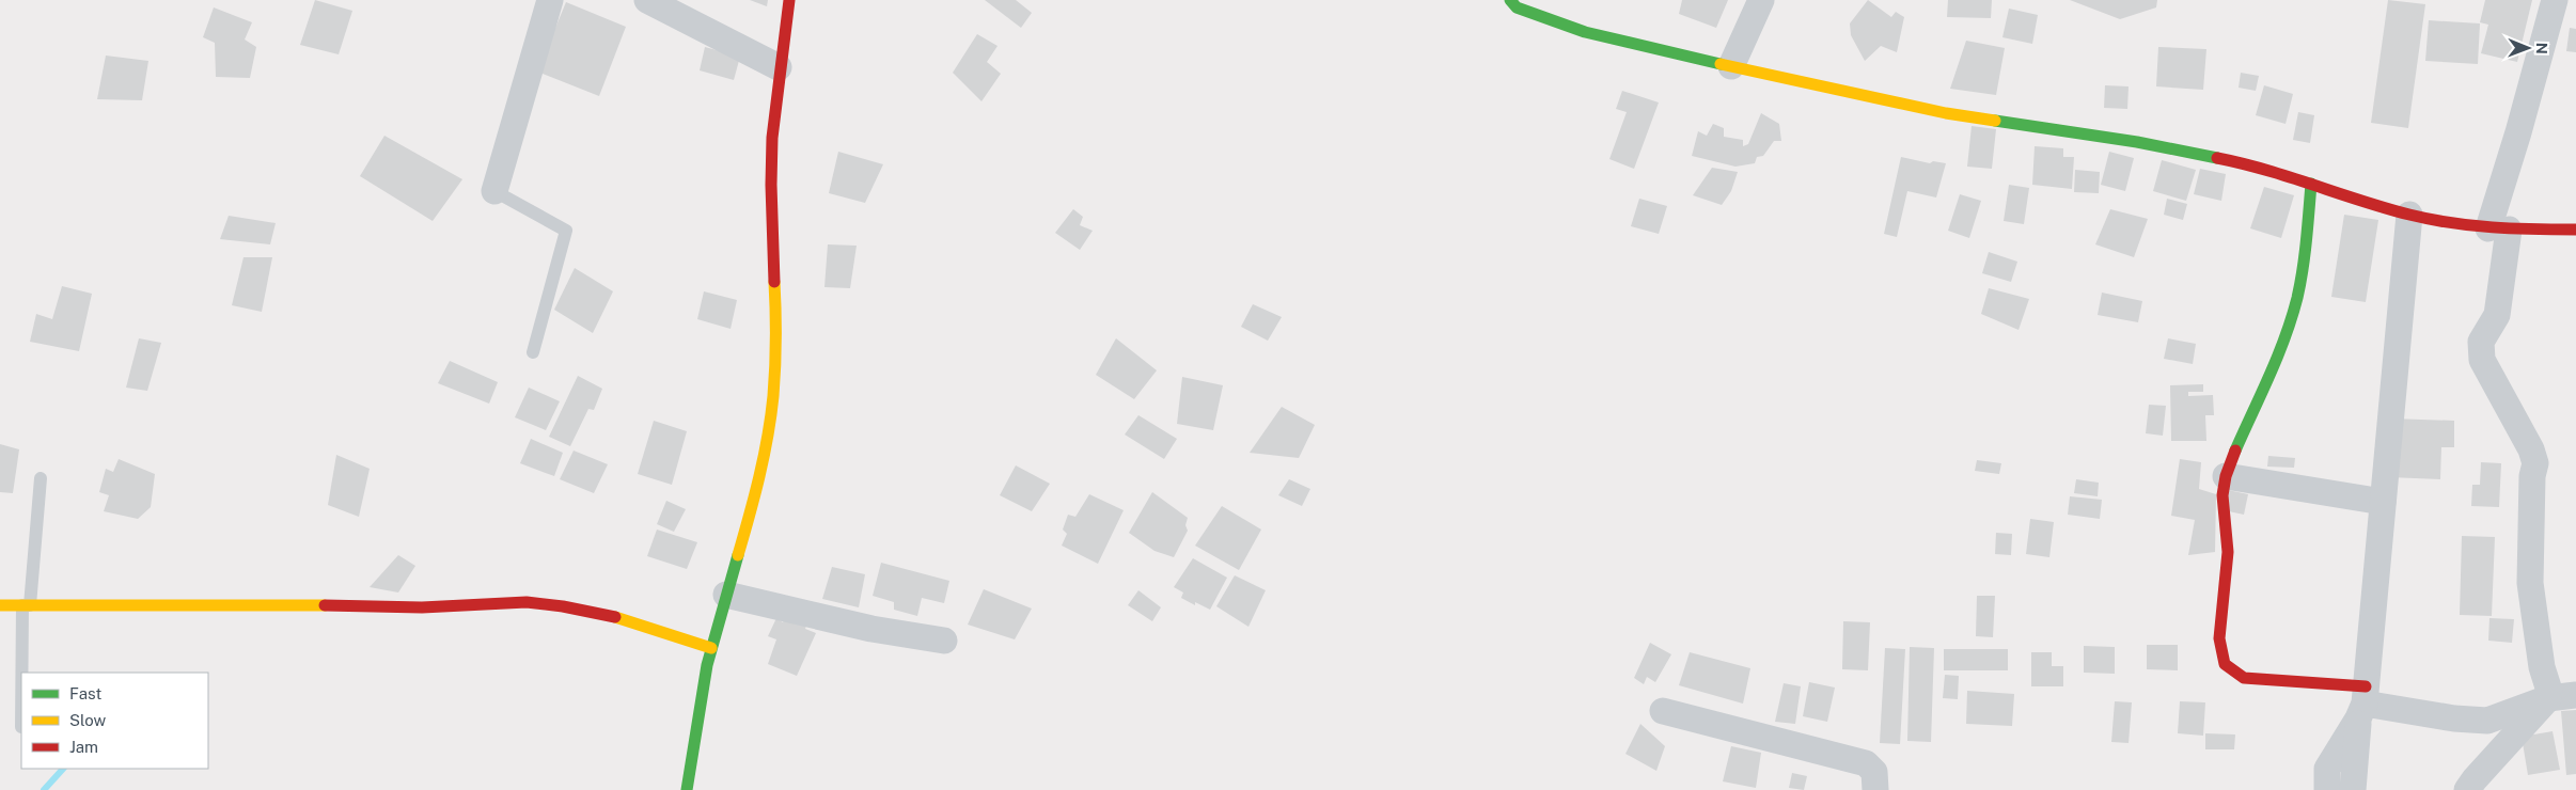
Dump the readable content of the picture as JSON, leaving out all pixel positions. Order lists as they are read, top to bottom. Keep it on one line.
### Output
{"legend":["Fast","Slow","Jam"],"north":"right"}
